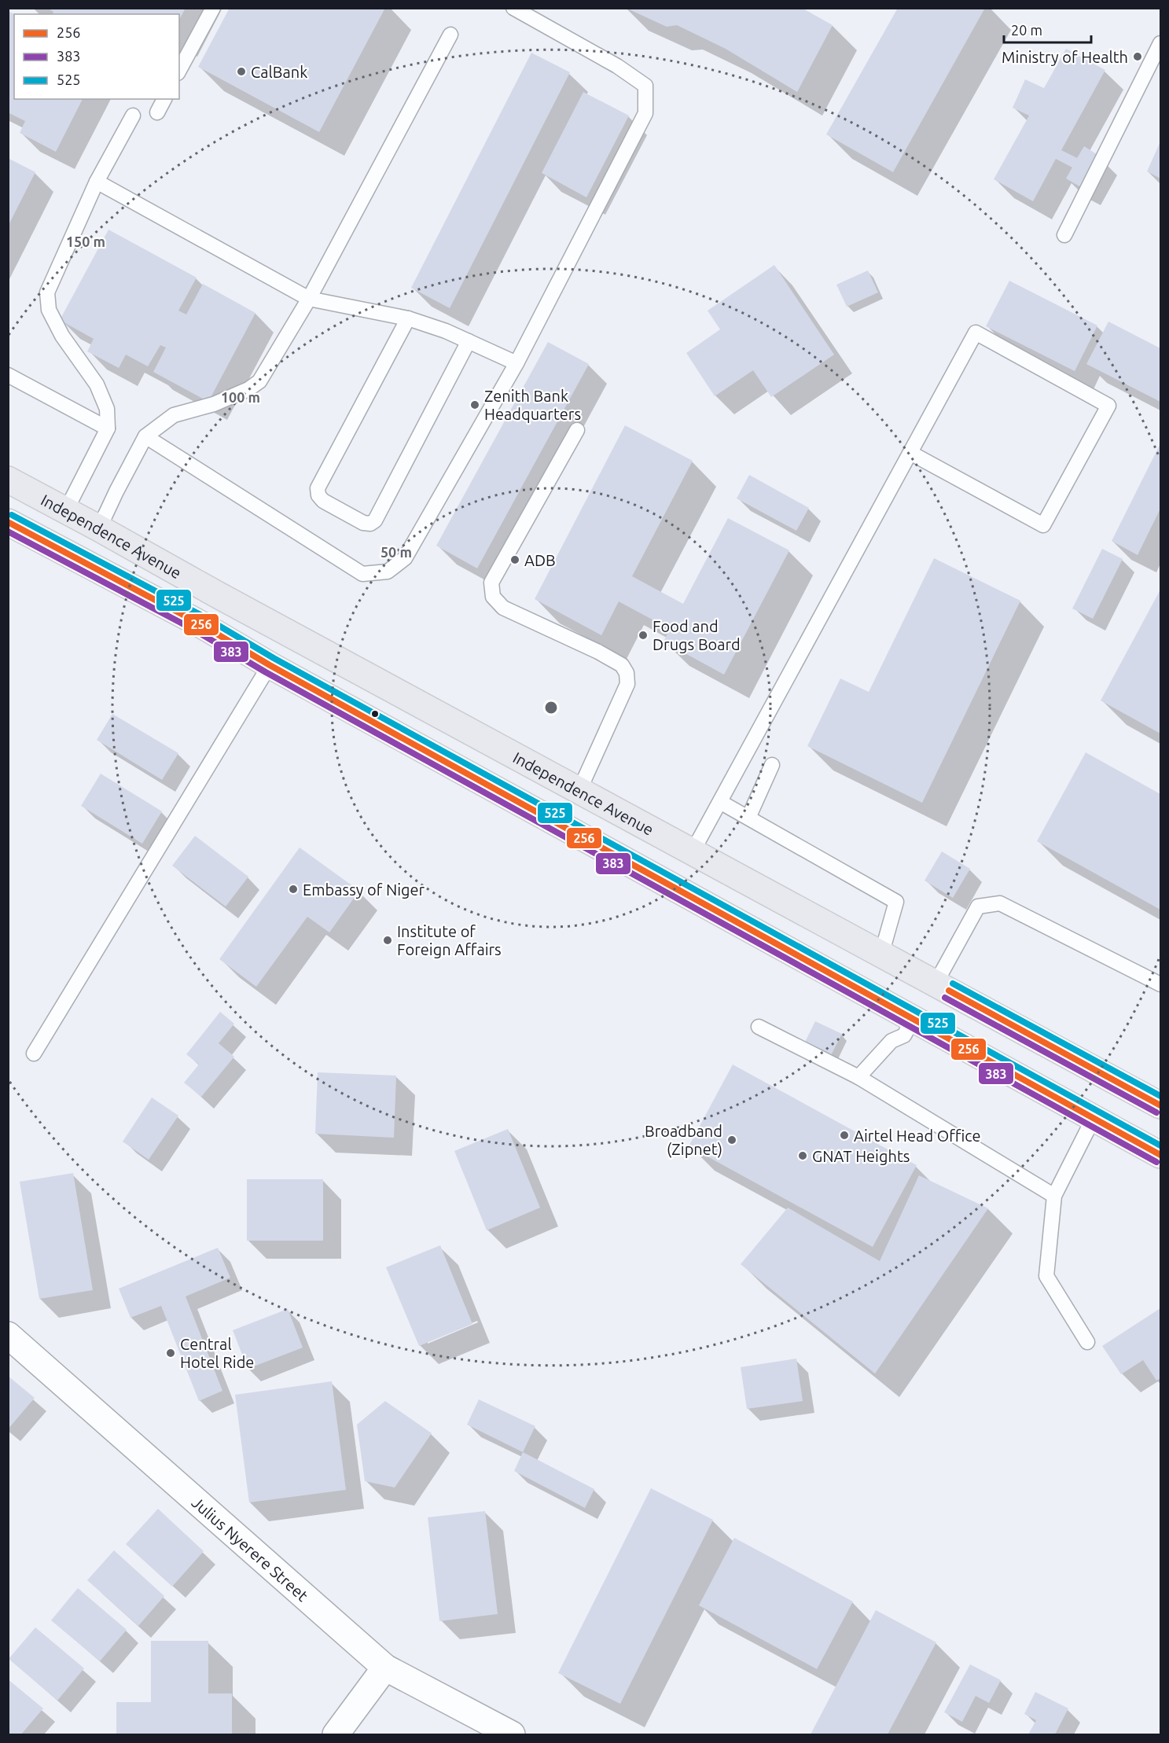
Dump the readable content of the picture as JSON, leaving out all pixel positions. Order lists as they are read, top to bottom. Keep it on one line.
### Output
{"streets":{"main road":["Independence Avenue"],"street":["Julius Nyerere Street"]},"places":["Ministry of Health","CalBank","Zenith Bank Headquarters","ADB","Food and Drugs Board","Embassy of Niger","Institute of Foreign Affairs","Airtel Head Office","Broadband (Zipnet)","GNAT Heights","Central Hotel Ride"],"lines":["transit line 525","transit line 256","transit line 383"],"legend":["256","383","525"],"scale_bar":"20 m","rings":["150 m","100 m","50 m"]}
